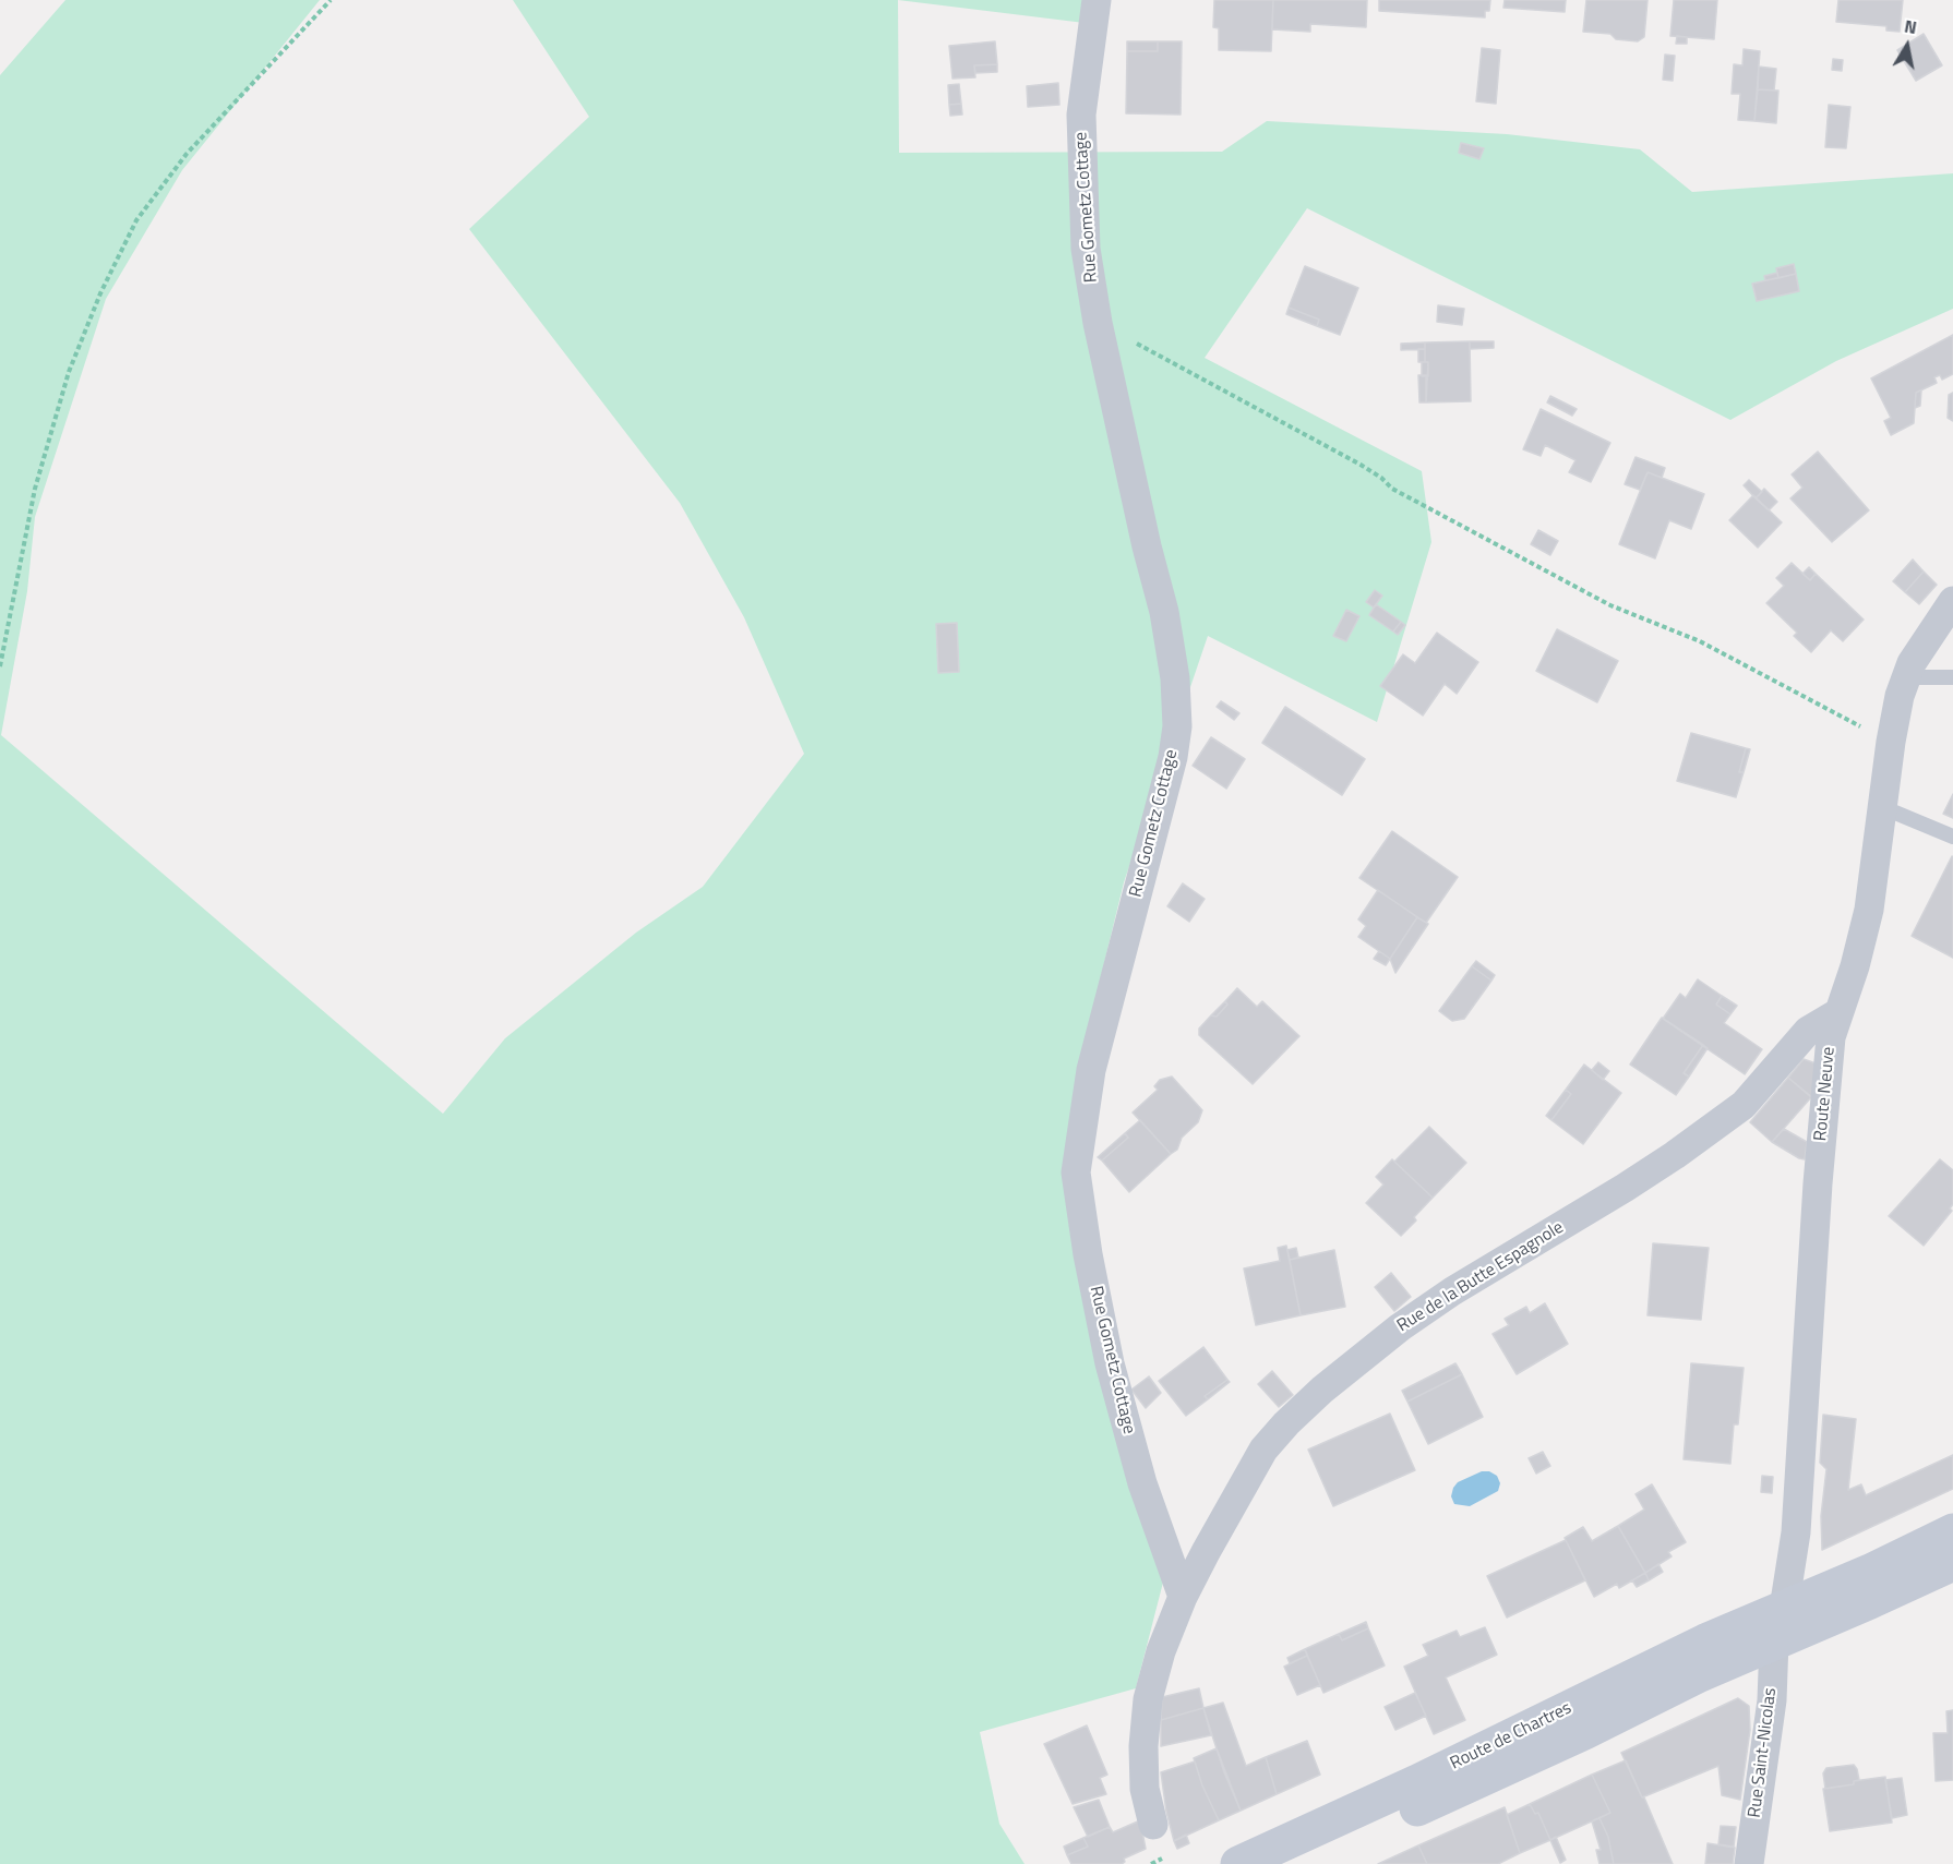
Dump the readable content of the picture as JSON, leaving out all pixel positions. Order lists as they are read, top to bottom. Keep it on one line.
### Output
{"streets":{"main road":["Route de Chartres"],"street":["Rue Gometz Cottage","Route Neuve","Rue de la Butte Espagnole","Rue Saint-Nicolas"]},"crossings":[["Rue Gometz Cottage","Rue de la Butte Espagnole"],["Route Neuve","Rue de la Butte Espagnole"],["Route Neuve","Route de Chartres"],["Route Neuve","Rue Saint-Nicolas"],["Route de Chartres","Rue Saint-Nicolas"]],"north":"top"}
